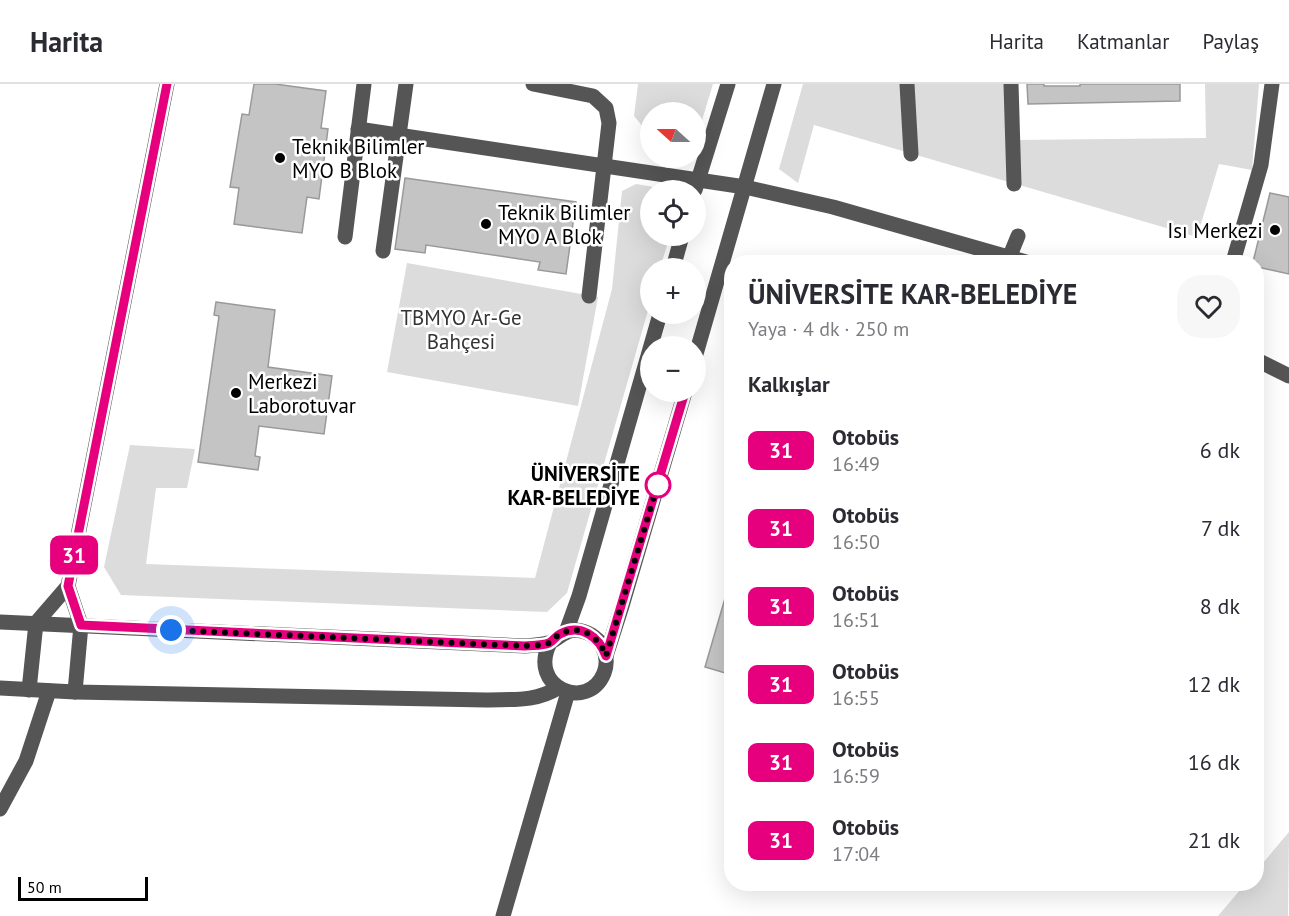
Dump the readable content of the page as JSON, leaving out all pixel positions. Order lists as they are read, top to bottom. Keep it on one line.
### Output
{"parks":["TBMYO Ar-Ge Bahçesi"],"places":["Teknik Bilimler MYO B Blok","Teknik Bilimler MYO A Blok","Isı Merkezi","Merkezi Laborotuvar","ÜNİVERSİTE KAR-BELEDİYE"],"lines":["bus line 31"],"scale_bar":"50 m","north":"left","page":{"header":"Harita","nav":["Harita","Katmanlar","Paylaş"],"on_map":"31","map_buttons":["+","−"],"heading":[["ÜNİVERSİTE KAR-BELEDİYE","Yaya · 4 dk · 250 m"],"Kalkışlar"],"list":[{"mark":"31","name":"Otobüs","note":"16:49","value":"6 dk"},{"mark":"31","name":"Otobüs","note":"16:50","value":"7 dk"},{"mark":"31","name":"Otobüs","note":"16:51","value":"8 dk"},{"mark":"31","name":"Otobüs","note":"16:55","value":"12 dk"},{"mark":"31","name":"Otobüs","note":"16:59","value":"16 dk"},{"mark":"31","name":"Otobüs","note":"17:04","value":"21 dk"}],"scale":"50 m"}}
